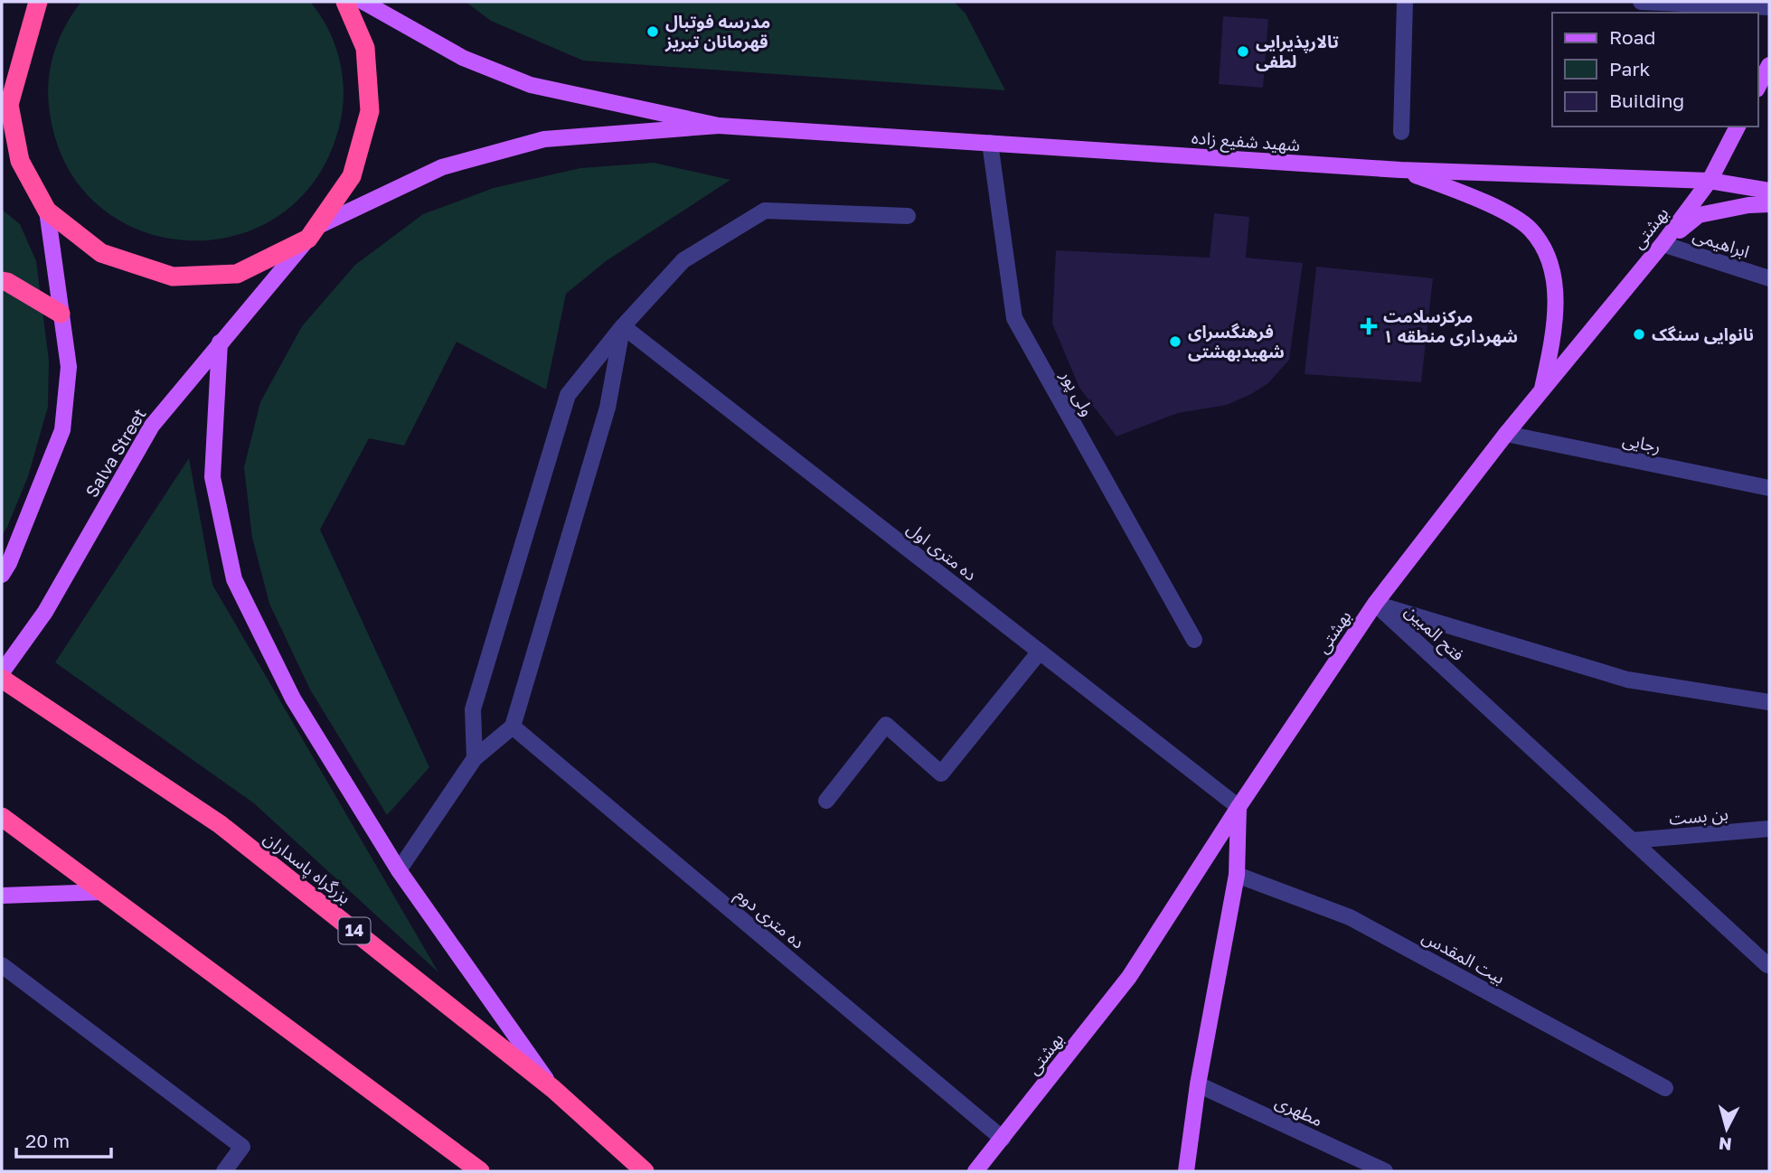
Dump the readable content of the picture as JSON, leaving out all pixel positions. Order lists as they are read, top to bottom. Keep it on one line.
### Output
{"streets":{"highway":["بزرگراه پاسداران","14"],"main road":["شهید شفیع زاده","بهشتی","Salva Street"],"street":["ابراهیمی","ولی پور","رجایی","ده متری اول","فتح المبین","بن بست","ده متری دوم","بیت المقدس","مطهری"]},"crossings":[["شهید شفیع زاده","بهشتی"],["شهید شفیع زاده","ولی پور"],["بهشتی","ابراهیمی"],["بهشتی","رجایی"],["بهشتی","ده متری اول"],["بهشتی","فتح المبین"],["بهشتی","ده متری دوم"],["فتح المبین","بن بست"]],"places":{"other":["مدرسه فوتبال قهرمانان تبریز","تالارپذیرایی لطفی","نانوایی سنگک","فرهنگسرای شهیدبهشتی"],"health":["مرکزسلامت شهرداری منطقه ۱"]},"legend":["Road","Park","Building"],"scale_bar":"20 m","north":"bottom"}
